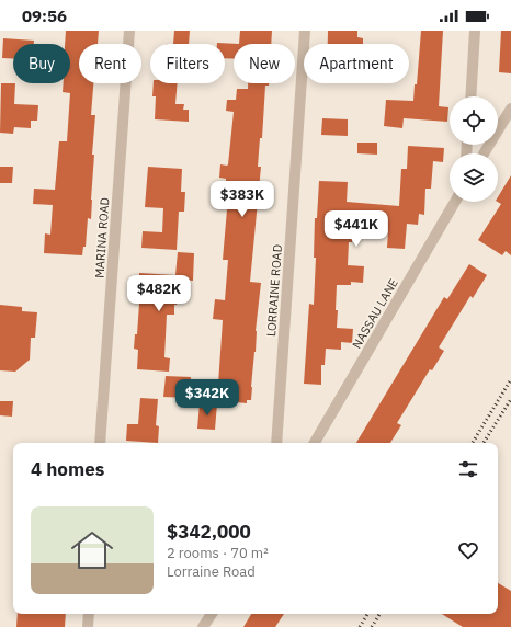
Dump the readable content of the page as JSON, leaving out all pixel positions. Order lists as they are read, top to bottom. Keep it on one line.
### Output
{"streets":{"street":["MARINA ROAD","LORRAINE ROAD","NASSAU LANE"]},"page":{"status":"09:56","chip":["Buy","Rent","Filters","New","Apartment"],"price":["$383K","$441K","$482K","$342K"],"heading":"4 homes","list":[{"name":"$342,000","note":"2 rooms · 70 m² · Lorraine Road"}]}}
